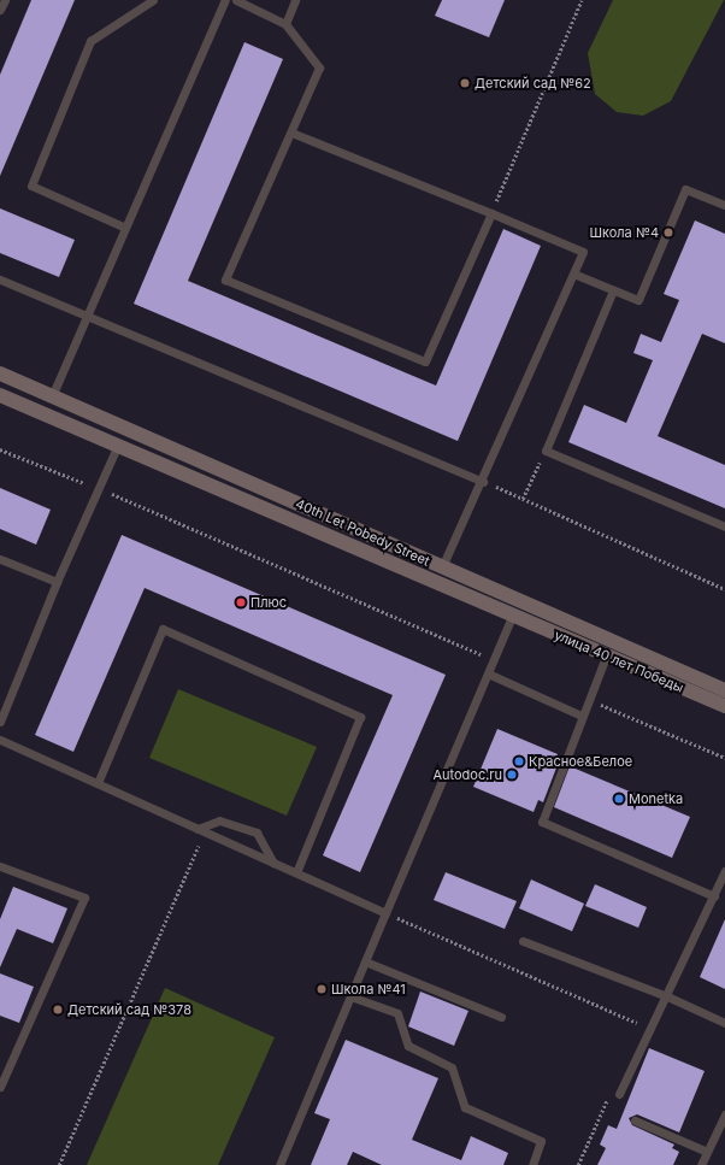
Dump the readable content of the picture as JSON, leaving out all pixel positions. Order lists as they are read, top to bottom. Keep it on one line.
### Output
{"streets":{"street":["40th Let Pobedy Street","улица 40 лет Победы"]},"crossings":[["40th Let Pobedy Street","улица 40 лет Победы"]],"places":["Детский сад №62","Школа №4","Плюс","Красное&Белое","Autodoc.ru","Monetka","Школа №41","Детский сад №378"]}
